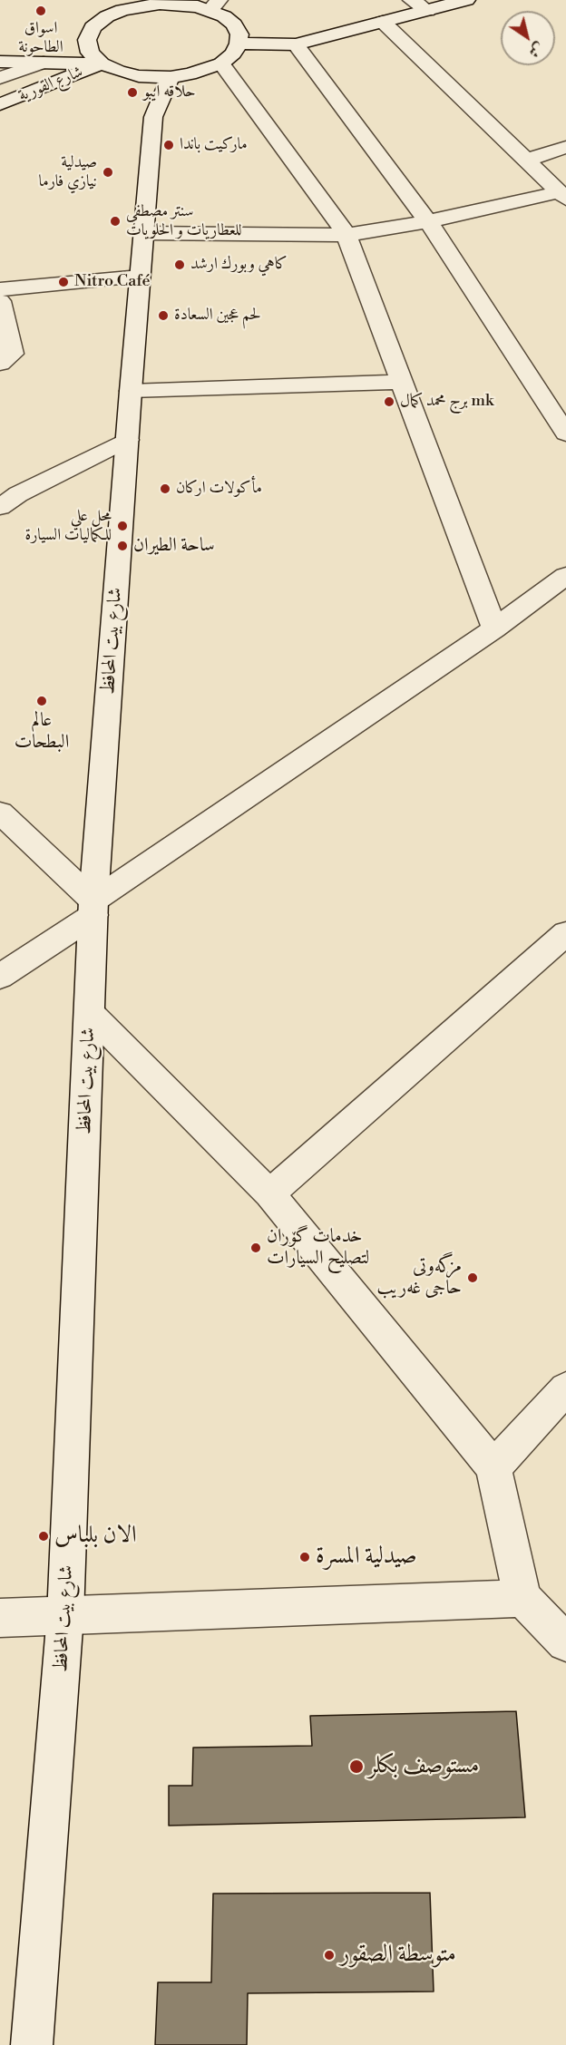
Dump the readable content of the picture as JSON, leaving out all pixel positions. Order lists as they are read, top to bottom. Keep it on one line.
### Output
{"streets":{"street":["شارع القورية","شارع بيت المحافظ"]},"places":["اسواق الطاحونة","حلاقه ايبو","ماركيت باندا","صيدلية نيازي فارما","سنتر مصطفى للعطاريات و الحلويات","كاهي وبورك ارشد","Nitro Café","لحم عجين السعادة","برج محمد كمال mk","مأكولات اركان","محل علي للكماليات السيارة","ساحة الطيران","عالم البطحات","خدمات گۆران لتصليح السيارات","مزگەوتی حاجی غەریب","الان بلباس","صيدلية المسرة","مستوصف بكلر","متوسطة الصقور"],"north":"bottom right"}
